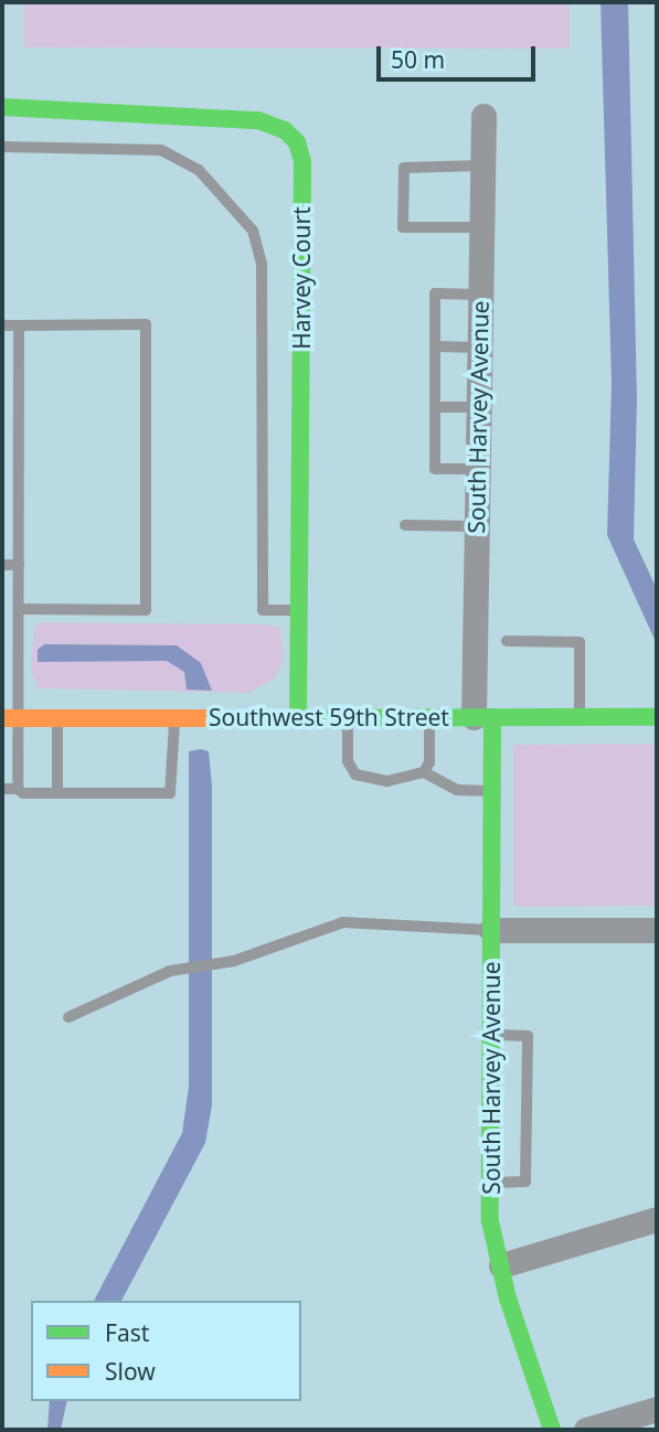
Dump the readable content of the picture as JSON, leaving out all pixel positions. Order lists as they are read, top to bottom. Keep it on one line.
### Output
{"streets":{"street":["Harvey Court","South Harvey Avenue","Southwest 59th Street"]},"crossings":[["Harvey Court","Southwest 59th Street"],["South Harvey Avenue","Southwest 59th Street"]],"legend":["Fast","Slow"],"scale_bar":"50 m"}
